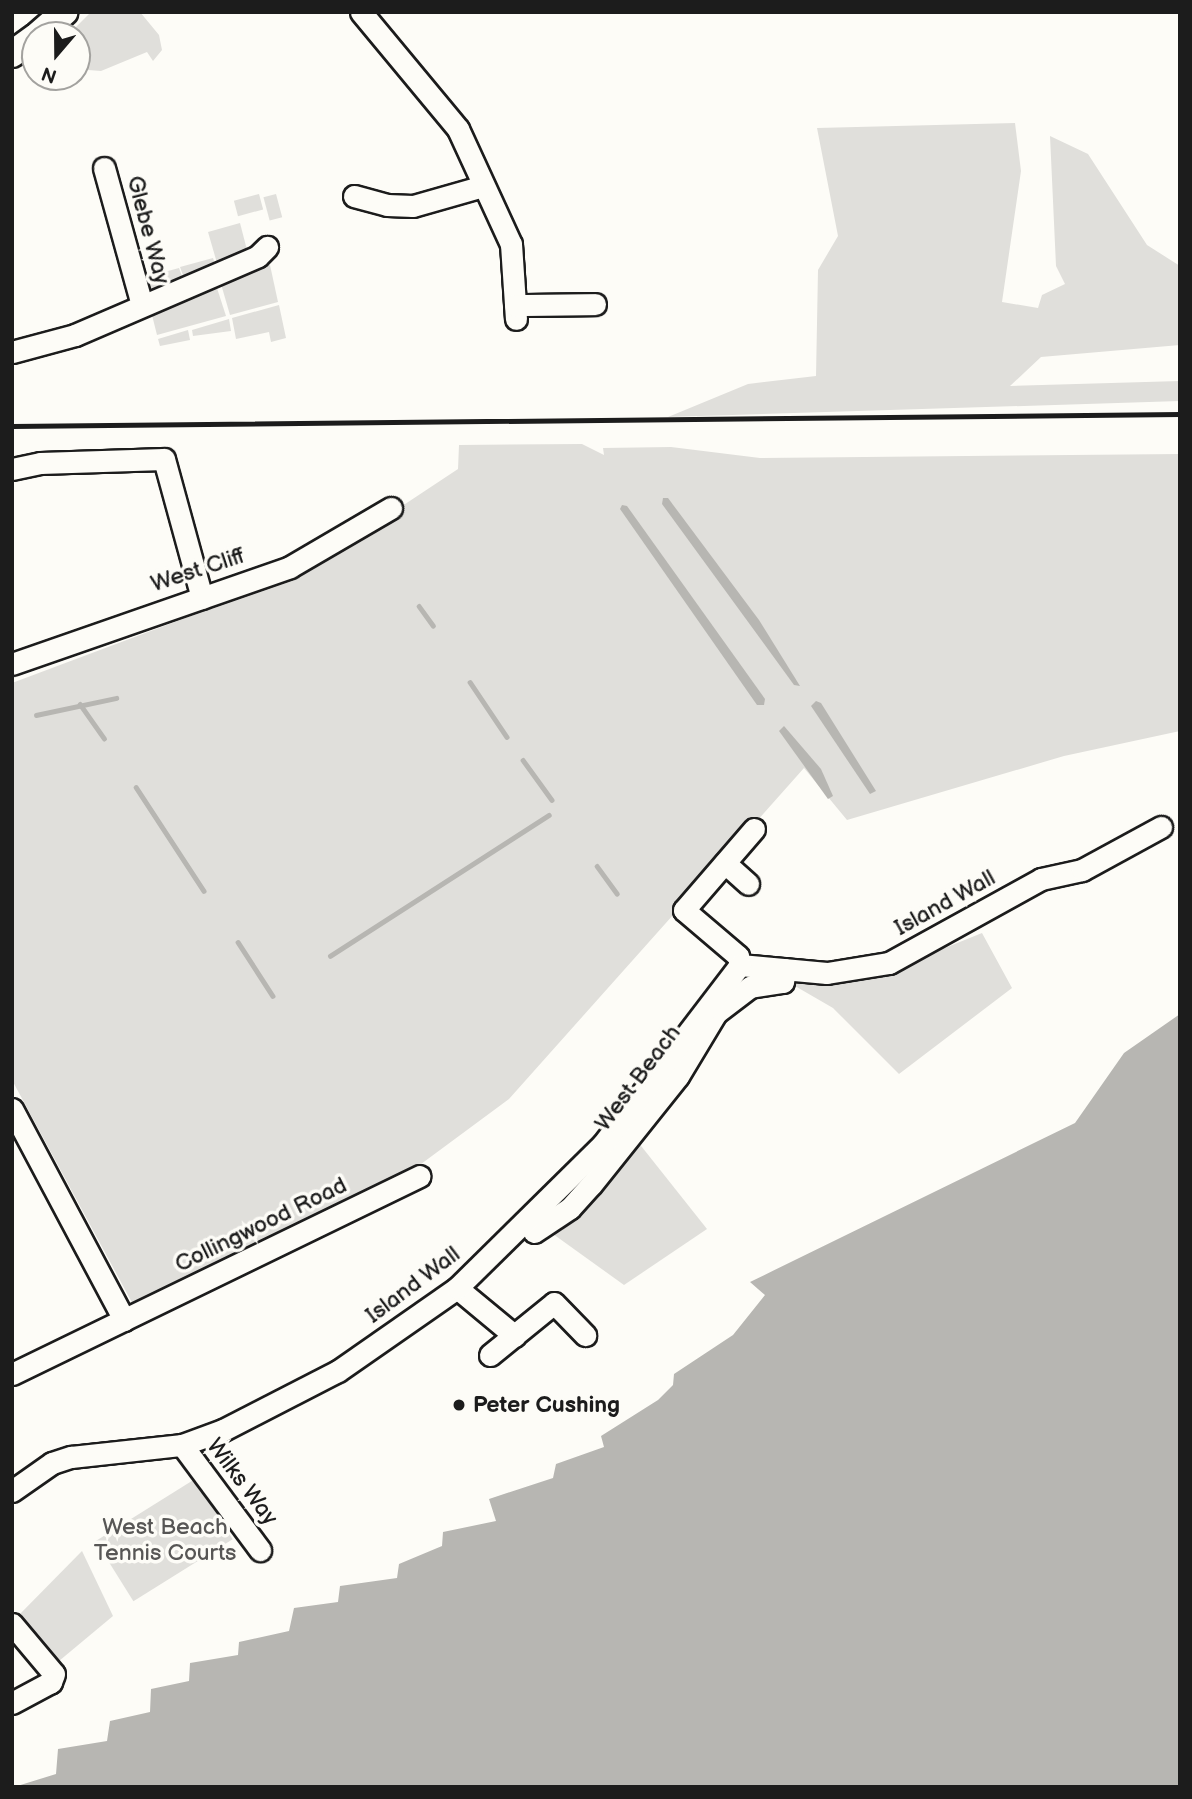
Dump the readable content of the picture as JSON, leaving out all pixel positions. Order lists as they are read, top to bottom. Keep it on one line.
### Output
{"streets":{"street":["Glebe Way","West Cliff","Island Wall","West Beach","Collingwood Road","Wilks Way"]},"crossings":[["Island Wall","West Beach"],["Island Wall","Wilks Way"]],"parks":["West Beach Tennis Courts"],"places":["Peter Cushing"],"north":"bottom"}
